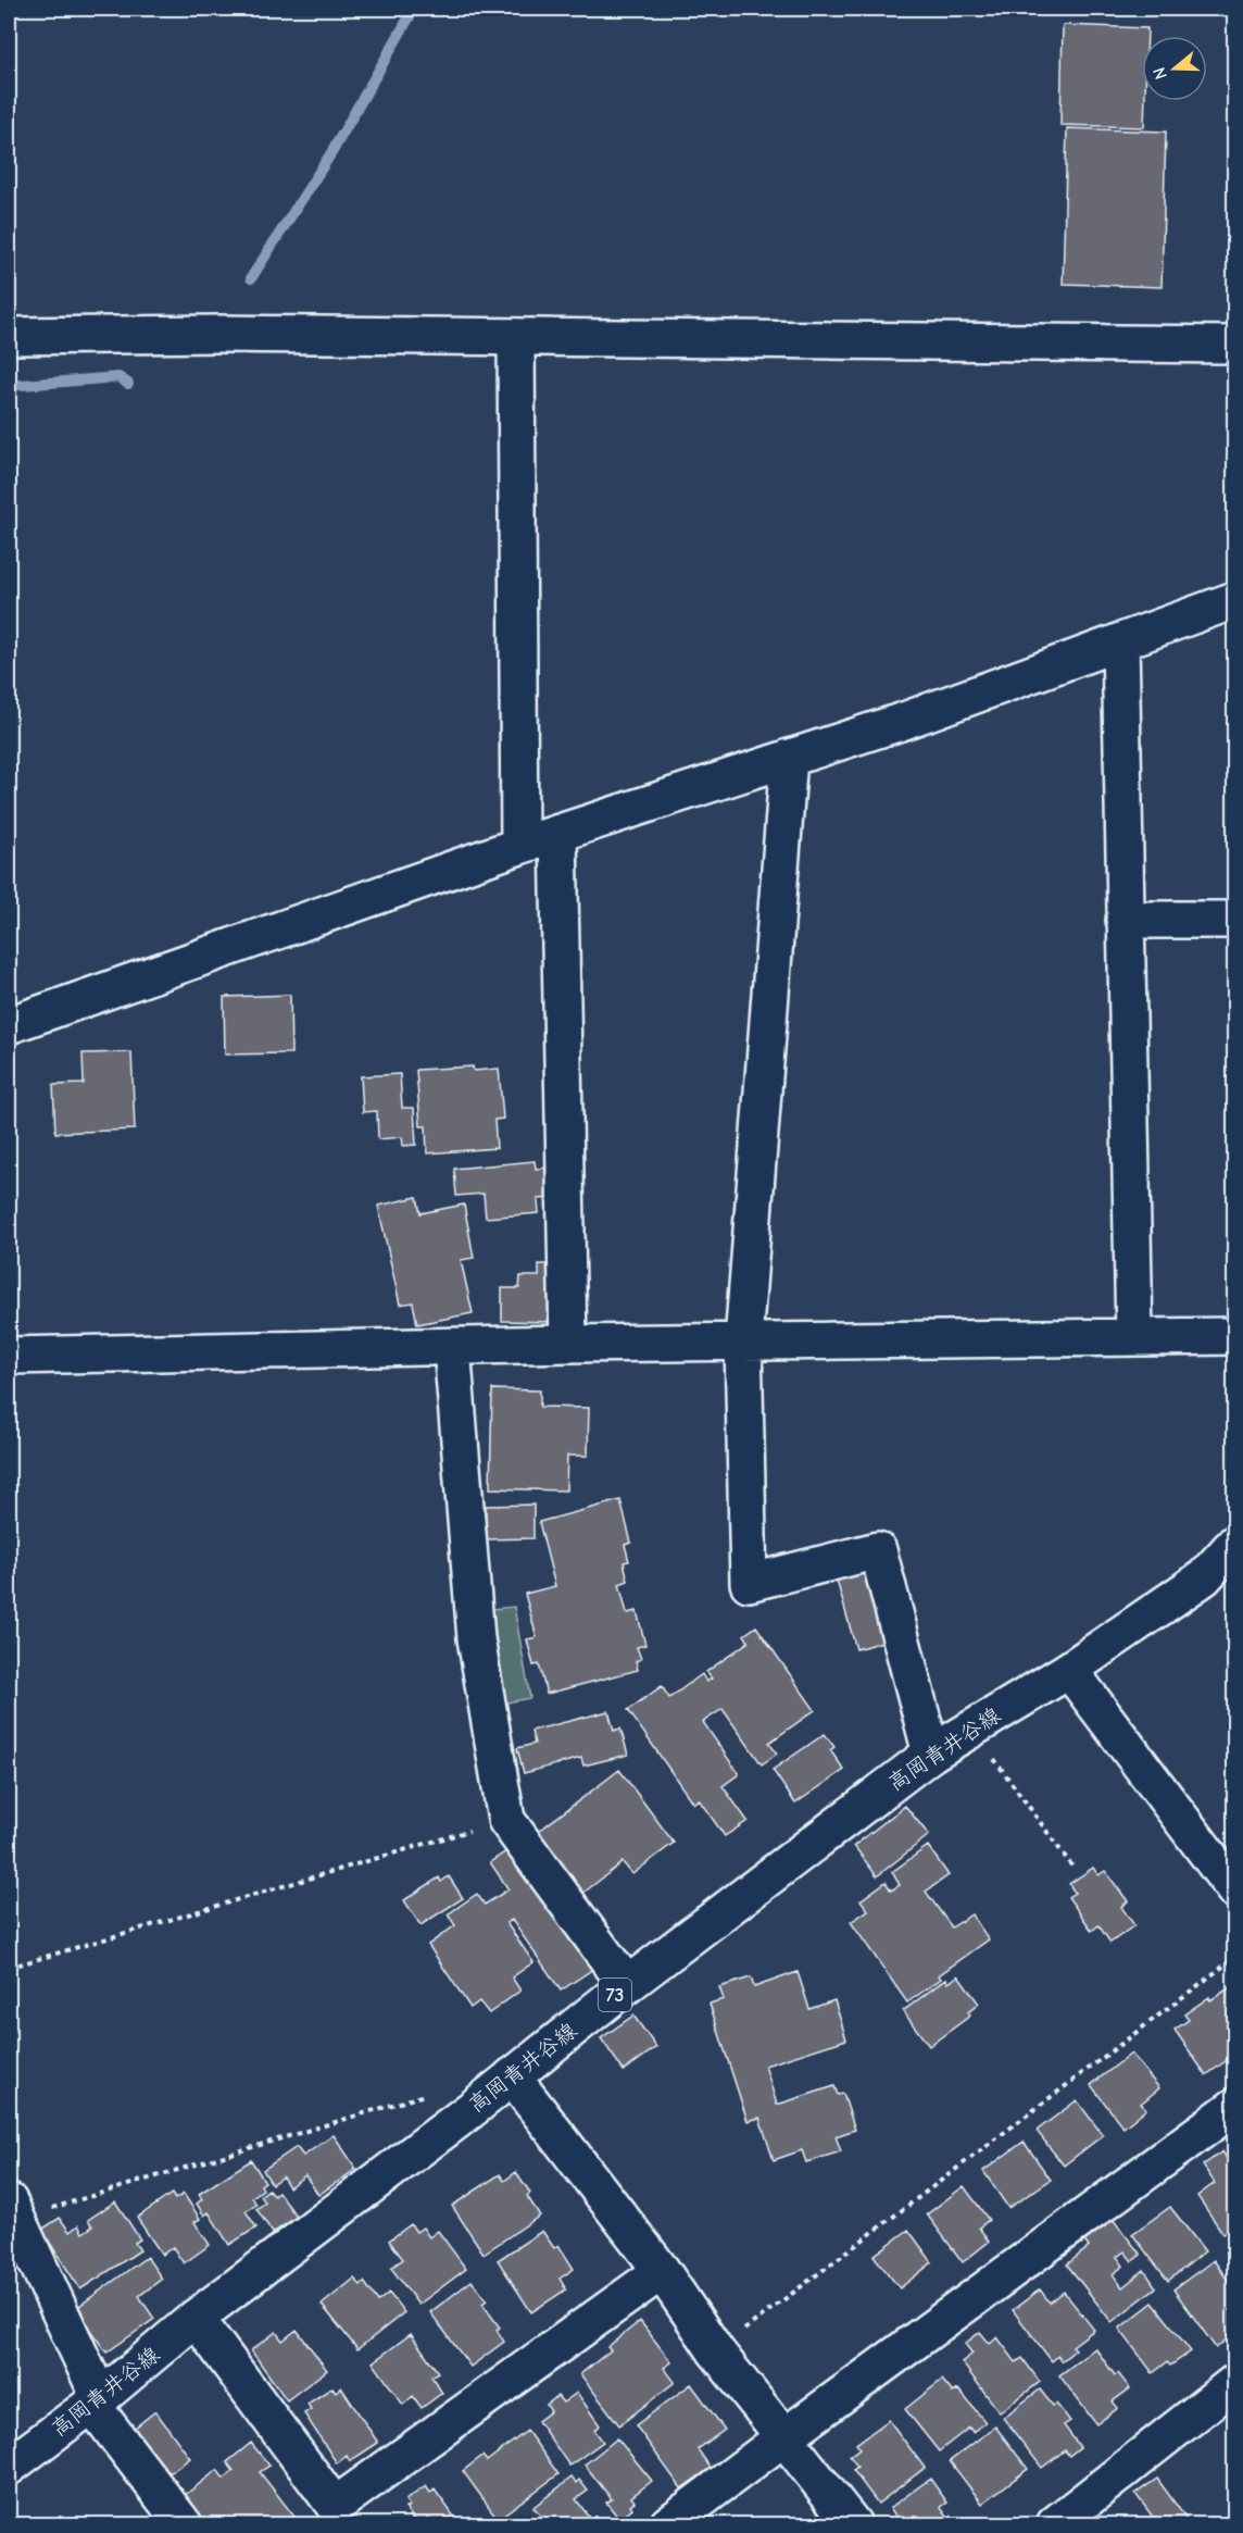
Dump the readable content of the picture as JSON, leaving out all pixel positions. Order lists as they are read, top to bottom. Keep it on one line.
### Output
{"streets":{"street":["高岡青井谷線","73"]},"north":"left"}
